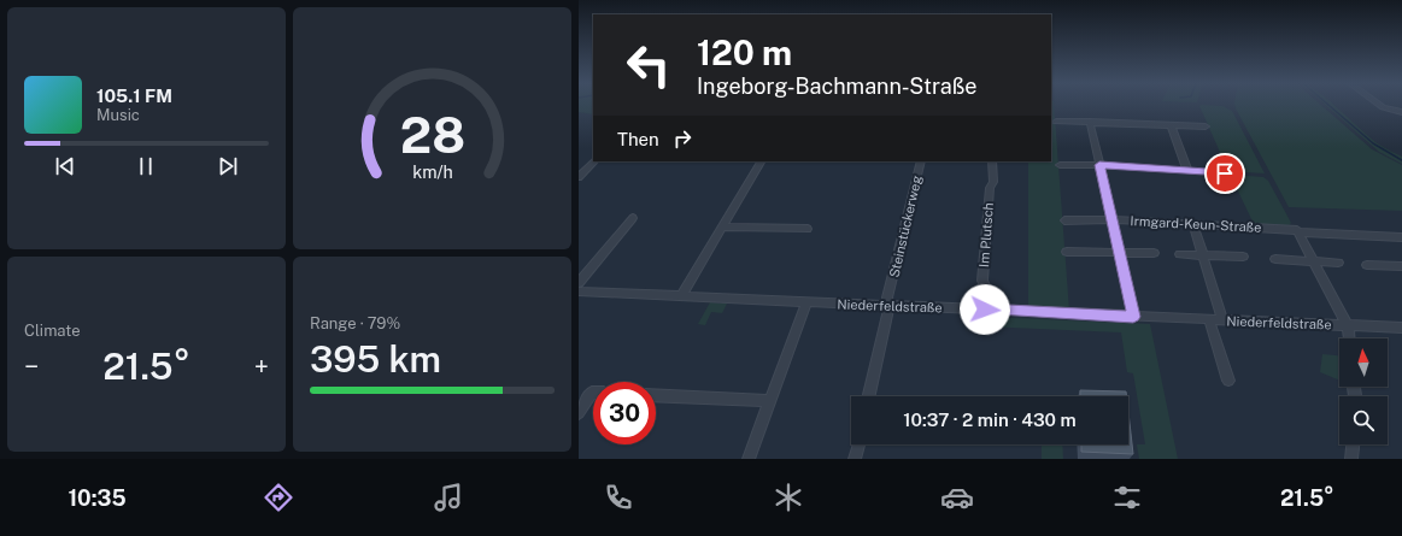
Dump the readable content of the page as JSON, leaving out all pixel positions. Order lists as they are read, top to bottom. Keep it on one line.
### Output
{"streets":{"street":["Irmgard-Keun-Straße","Steinstückerweg","Im Plutsch","Niederfeldstraße"]},"crossings":[["Steinstückerweg","Niederfeldstraße"],["Im Plutsch","Niederfeldstraße"]],"north":"top","page":{"turn":["120 m","Ingeborg-Bachmann-Straße"],"song":["105.1 FM","Music"],"then":"Then","tile":["Climate",["Range · 79%","395 km"]],"heat":["−","21.5°","+"],"limit":"30","trip":"10:37 · 2 min · 430 m","tabs":["10:35","21.5°"],"gauge":["28","km/h"]}}
